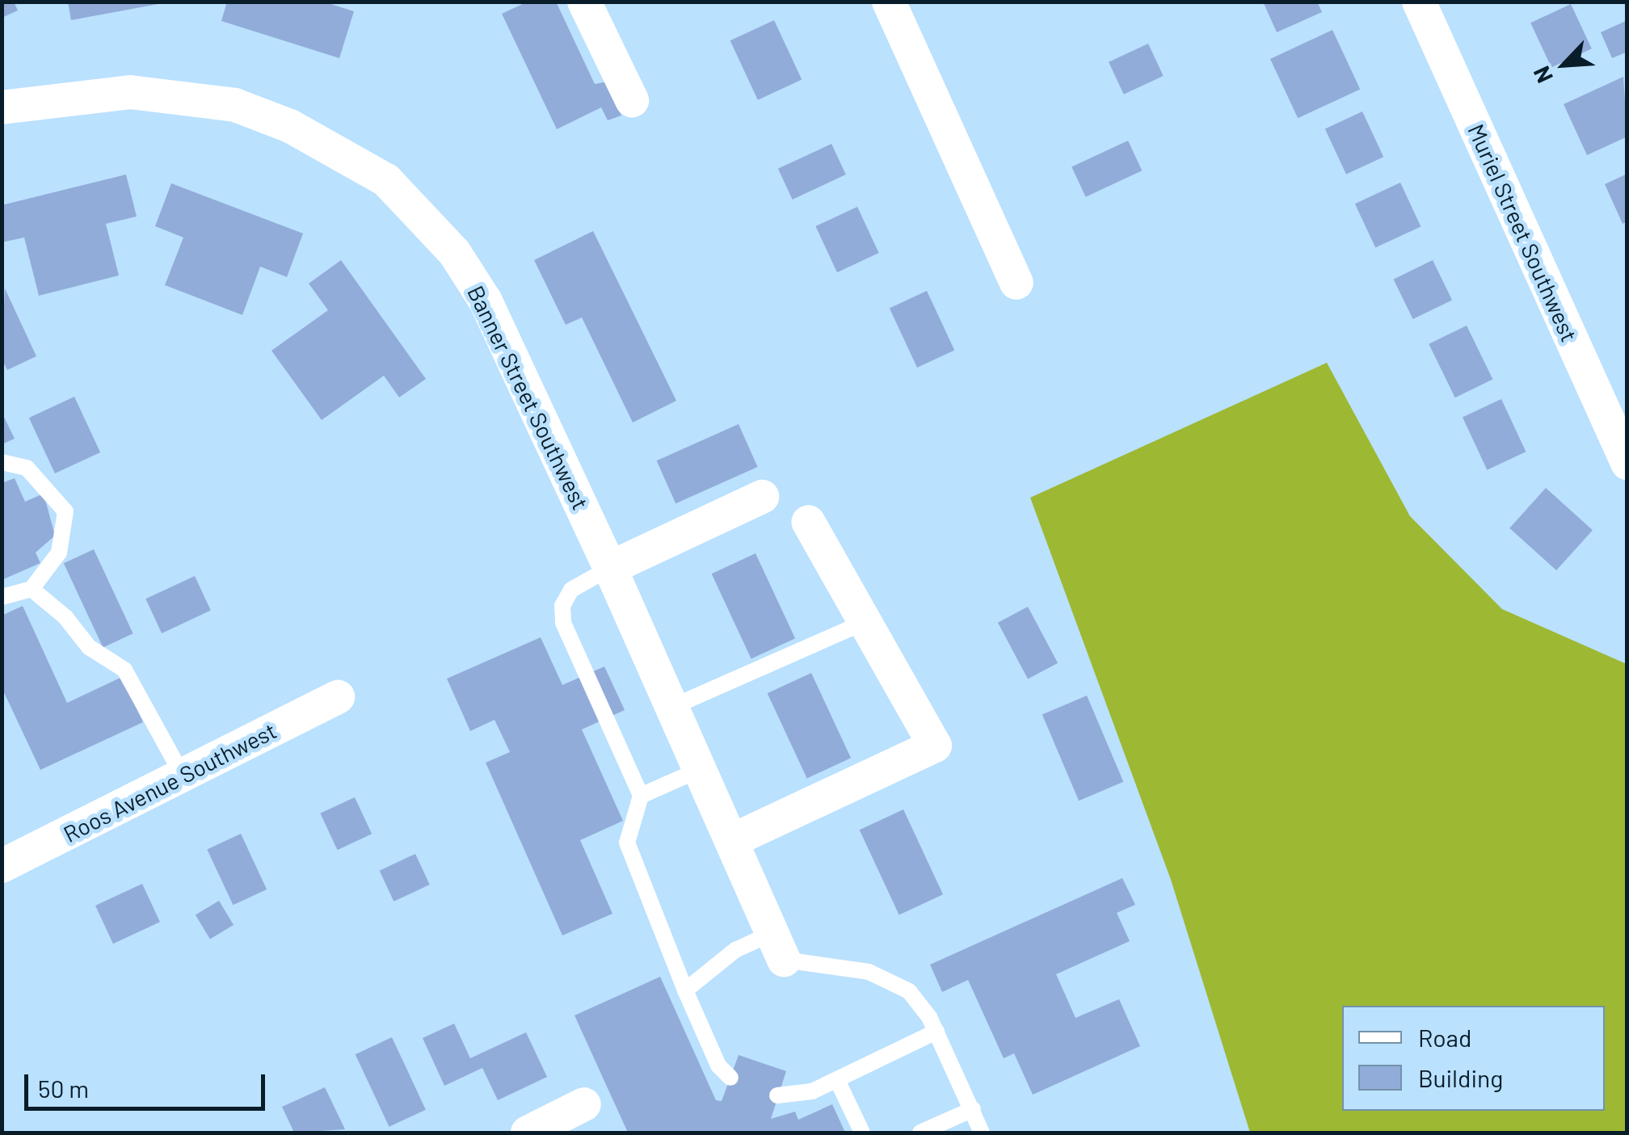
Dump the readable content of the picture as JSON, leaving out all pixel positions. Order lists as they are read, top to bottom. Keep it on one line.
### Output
{"streets":{"street":["Muriel Street Southwest","Banner Street Southwest","Roos Avenue Southwest"]},"legend":["Road","Building"],"scale_bar":"50 m","north":"bottom left"}
